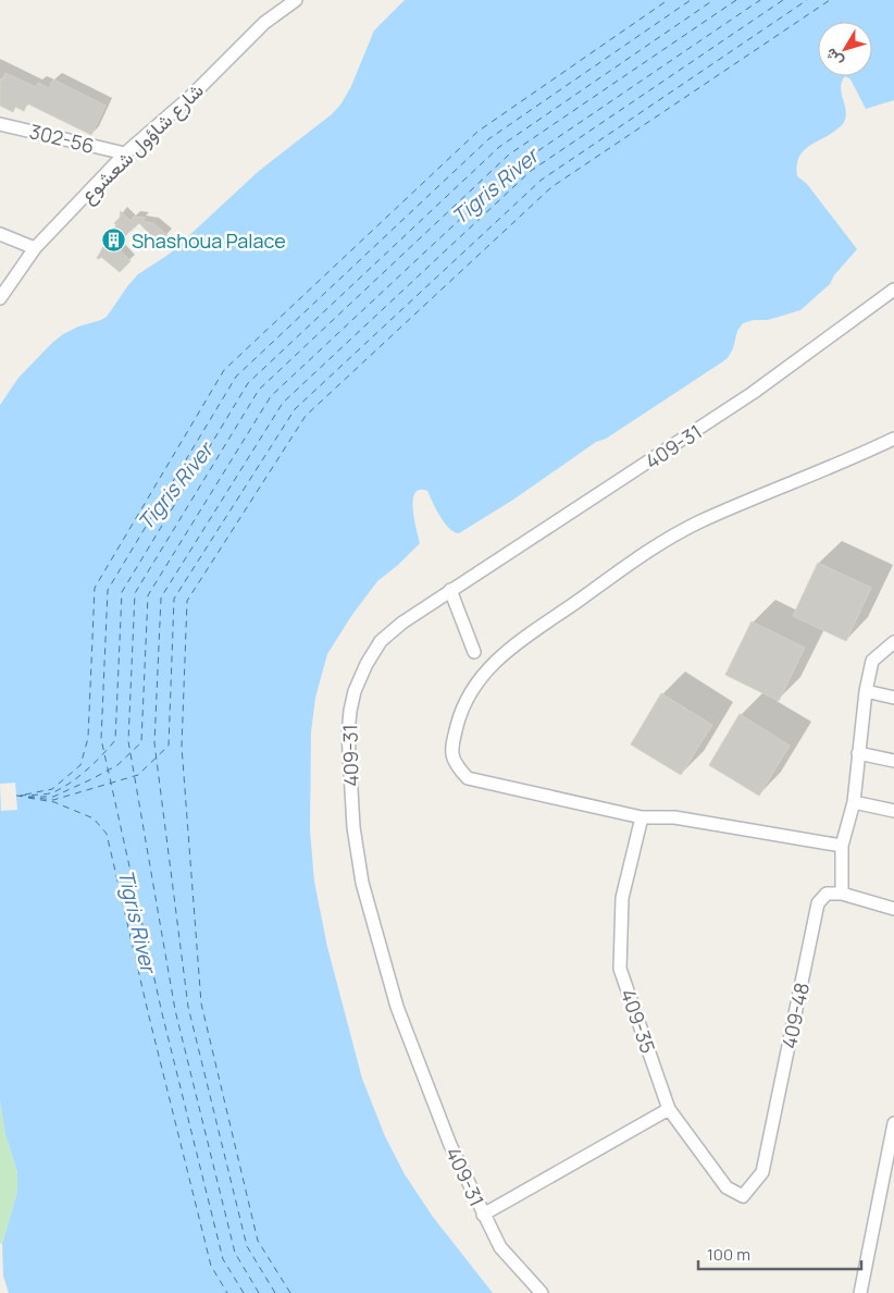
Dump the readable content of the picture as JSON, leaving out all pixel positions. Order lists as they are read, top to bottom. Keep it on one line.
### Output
{"streets":{"street":["302-56","شارع شاؤول شعشوع","409-31","409-48","409-35"]},"crossings":[["302-56","شارع شاؤول شعشوع"],["409-48","409-35"]],"water":["Tigris River"],"places":{"building":["Shashoua Palace"]},"scale_bar":"100 m","north":"bottom left"}
